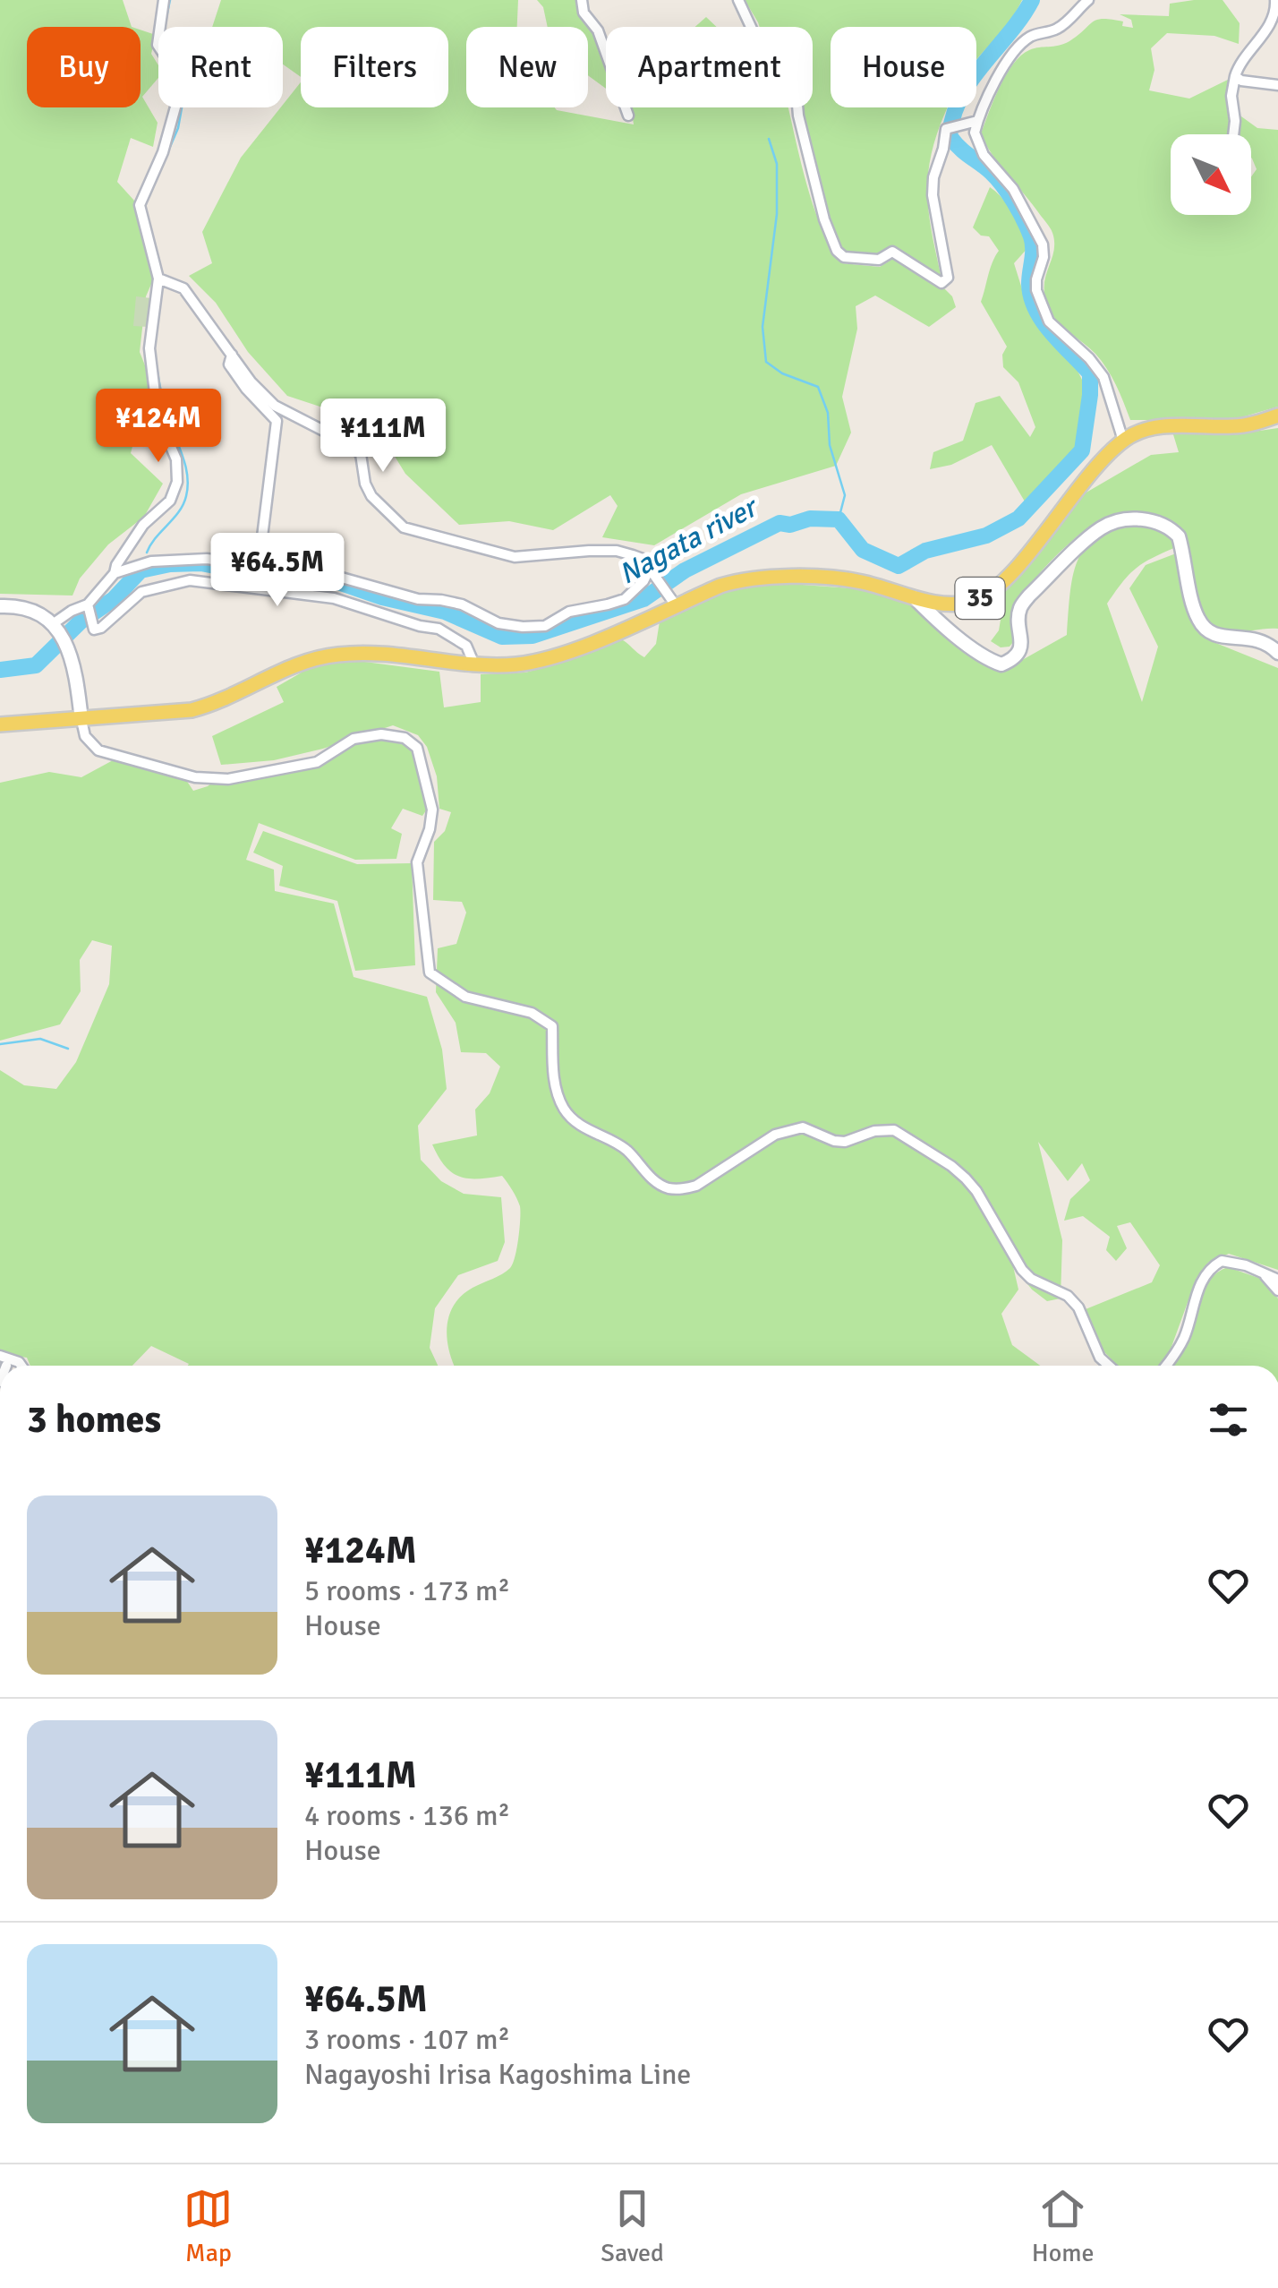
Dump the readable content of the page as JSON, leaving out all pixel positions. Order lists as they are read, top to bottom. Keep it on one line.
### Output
{"streets":{"main road":["35"]},"water":["Nagata river"],"north":"bottom right","page":{"chip":["Buy","Rent","Filters","New","Apartment","House"],"price":["¥124M","¥111M","¥64.5M"],"heading":"3 homes","list":[{"name":"¥124M","note":"5 rooms · 173 m² · House"},{"name":"¥111M","note":"4 rooms · 136 m² · House"},{"name":"¥64.5M","note":"3 rooms · 107 m² · Nagayoshi Irisa Kagoshima Line"}],"tabs":["Map","Saved","Home"]}}
